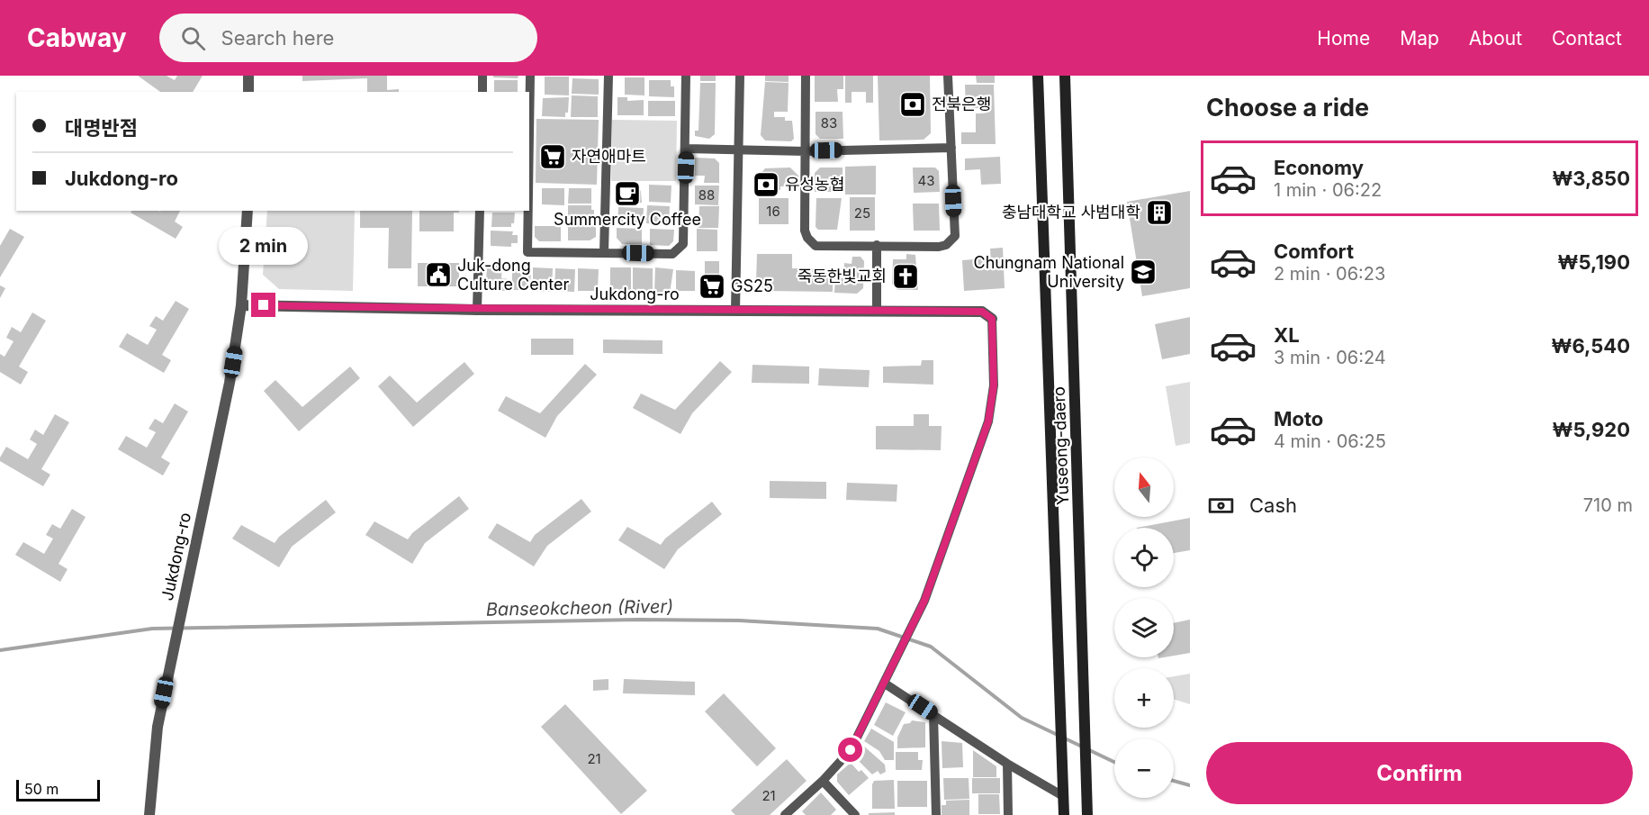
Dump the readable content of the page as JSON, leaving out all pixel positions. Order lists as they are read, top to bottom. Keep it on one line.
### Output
{"streets":{"main road":["Yuseong-daero"],"street":["Jukdong-ro"]},"water":["Banseokcheon (River)"],"places":{"bank":["전북은행","유성농협"],"supermarket":["자연애마트","GS25"],"cafe":["Summercity Coffee"],"building":["충남대학교 사범대학"],"school or university":["Chungnam National University"],"public building":["Juk-dong Culture Center"],"church":["죽동한빛교회"]},"house_numbers":["83","43","88","16","25","21","21"],"scale_bar":"50 m","north":"top","page":{"header":"Cabway","search":"Search here","nav":["Home","Map","About","Contact"],"heading":"Choose a ride","banner":["대명반점","Jukdong-ro"],"list":[{"name":"Economy","note":"1 min · 06:22","value":"₩3,850"},{"name":"Comfort","note":"2 min · 06:23","value":"₩5,190"},{"name":"XL","note":"3 min · 06:24","value":"₩6,540"},{"name":"Moto","note":"4 min · 06:25","value":"₩5,920"}],"bubble":"2 min","map_buttons":["+","−"],"pay":["Cash","710 m"],"buttons":"Confirm","scale":"50 m"}}
